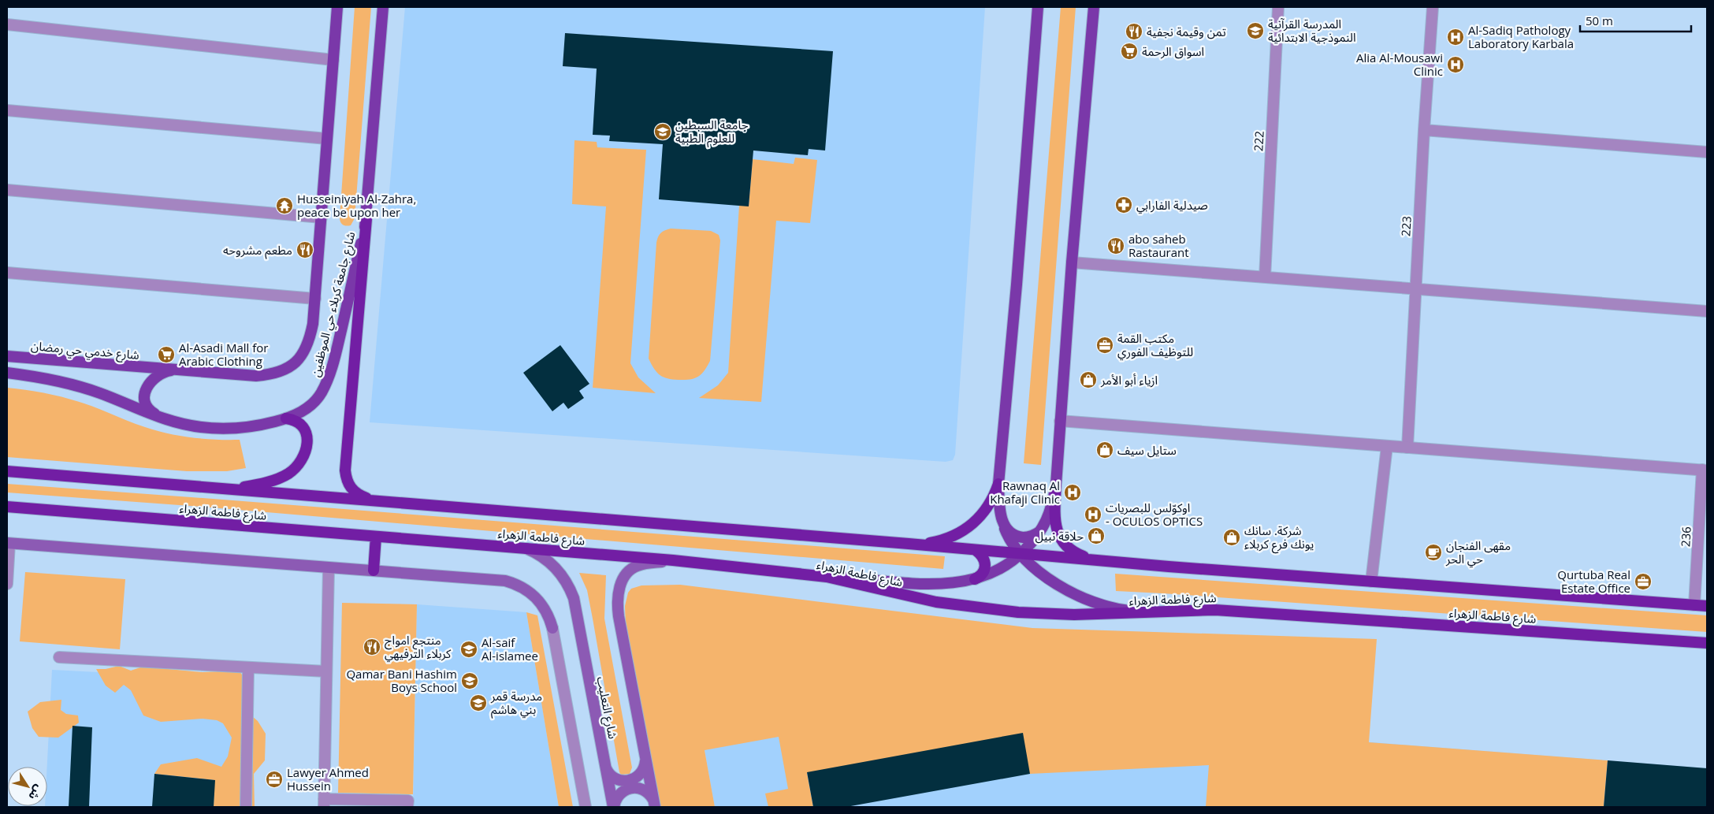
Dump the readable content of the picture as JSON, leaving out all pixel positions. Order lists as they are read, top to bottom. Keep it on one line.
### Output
{"streets":{"highway":["شارع فاطمة الزهراء"],"main road":["شارع جامعة كربلاء حي الموظفين","شارع خدمي حي رمضان","شارع التعليب"],"street":["222","223","236"]},"crossings":[["شارع جامعة كربلاء حي الموظفين","شارع خدمي حي رمضان"],["شارع فاطمة الزهراء","236"],["شارع فاطمة الزهراء","شارع التعليب"]],"places":{"school or university":["المدرسة القرآنية النموذجية الابتدائية","جامعة السبطين للعلوم الطبية","Al-saif Al-islamee","Qamar Bani Hashim Boys School","مدرسة قمر بني هاشم"],"restaurant":["تمن وقيمة نجفية","abo saheb Rastaurant","مطعم مشروحه","منتجع امواج كربلاء الترفيهي"],"hospital":["Al-Sadiq Pathology Laboratory Karbala","Alia Al-Mousawi Clinic","Rawnaq Al Khafaji Clinic","اوكوّلس للبصريات - OCULOS OPTICS"],"supermarket":["اسواق الرحمة","Al-Asadi Mall for Arabic Clothing"],"pharmacy":["صيدلية الفارابي"],"temple":["Husseiniyah Al-Zahra, peace be upon her"],"office":["مكتب القمة للتوظيف الفوري","Qurtuba Real Estate Office","Lawyer Ahmed Hussein"],"shop":["ازياء أبو الأمر","ستايل سيف","حلاقة نبيل","شركة. سانك يونك فرع كربلاء"],"cafe":["مقهى الفنجان حي الحر"]},"scale_bar":"50 m","north":"bottom right"}
